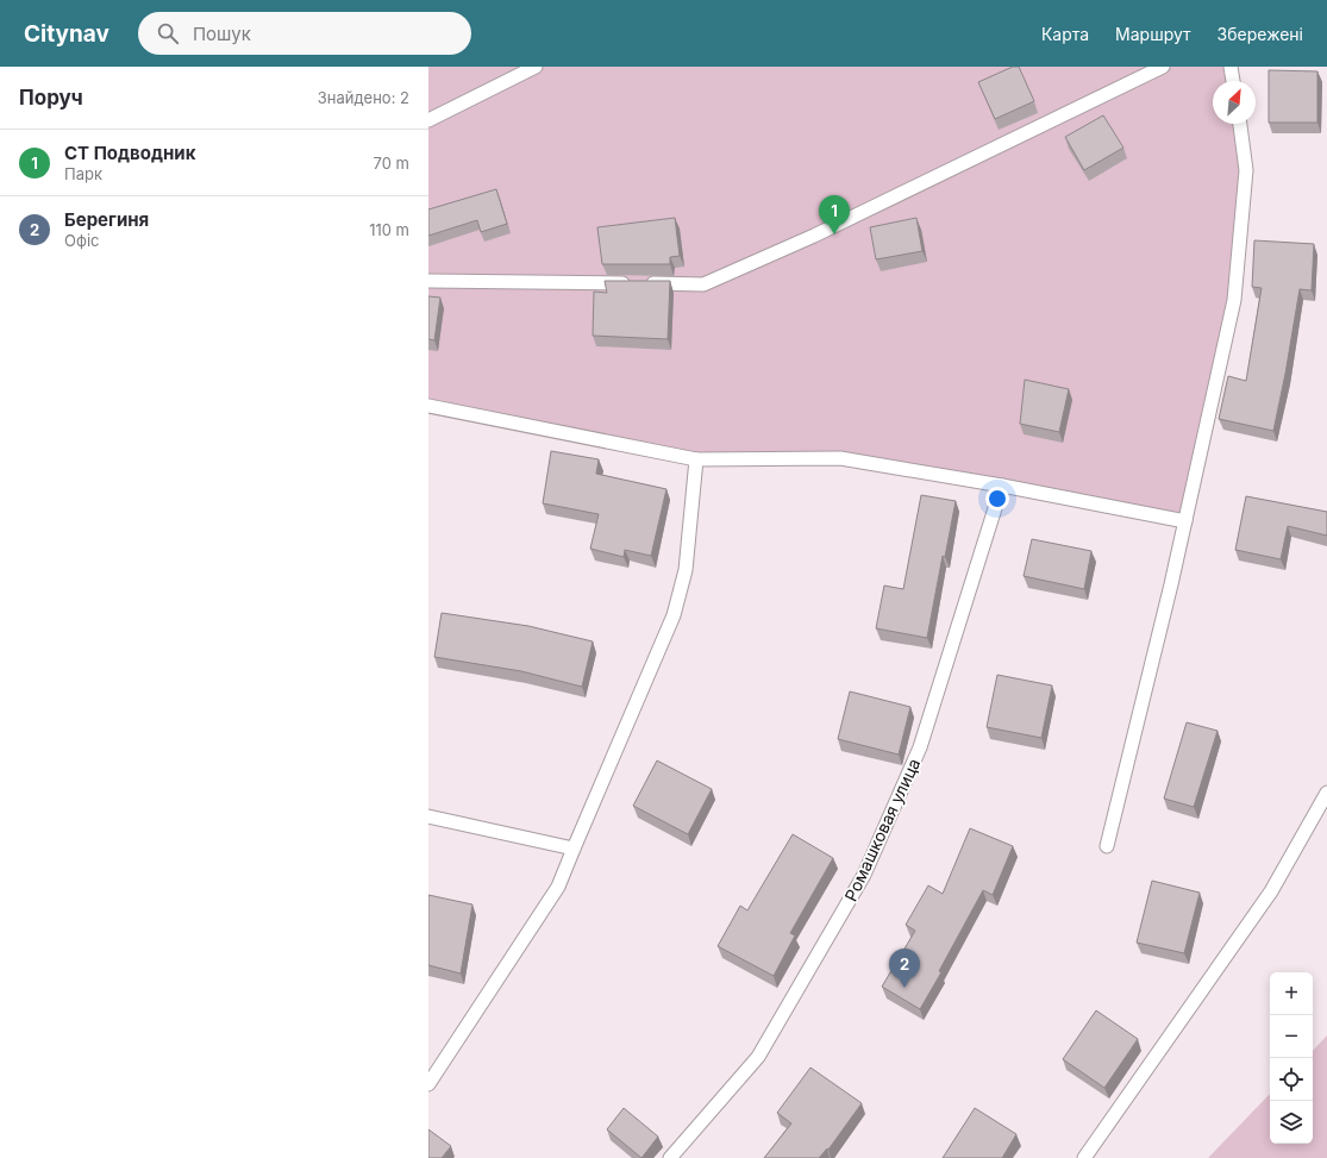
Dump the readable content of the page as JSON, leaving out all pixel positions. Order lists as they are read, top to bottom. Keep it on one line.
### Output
{"streets":{"lane":["Ромашковая улица"]},"north":"top right","page":{"header":"Citynav","search":"Пошук","nav":["Карта","Маршрут","Збережені"],"heading":["Поруч","Знайдено: 2"],"list":[{"mark":"1","name":"СТ Подводник","note":"Парк","value":"70 m"},{"mark":"2","name":"Берегиня","note":"Офіс","value":"110 m"}],"pins":["1","2"],"map_buttons":["+","−"]}}
